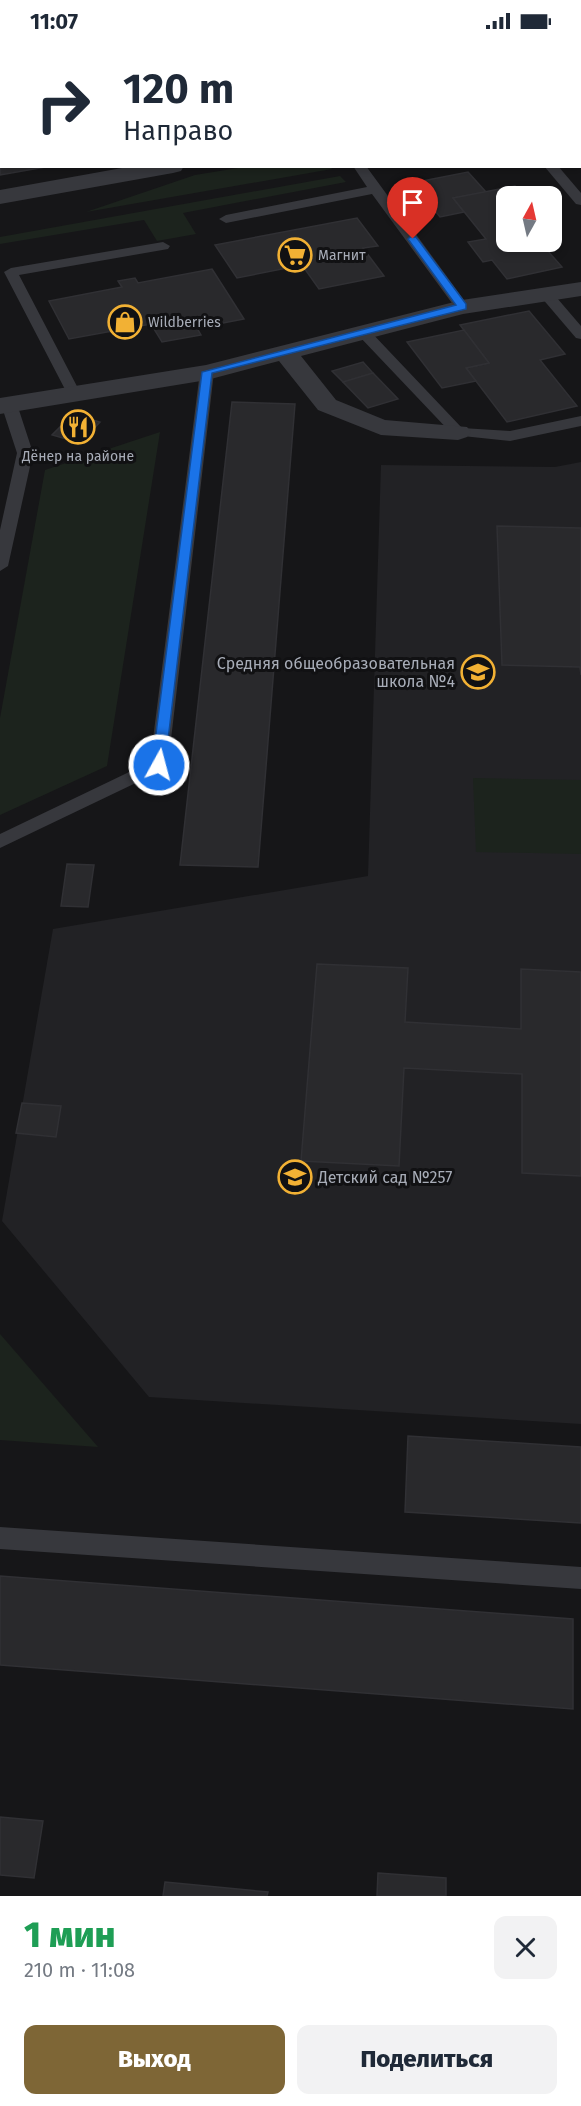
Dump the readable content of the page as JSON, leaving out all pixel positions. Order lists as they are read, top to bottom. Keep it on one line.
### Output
{"places":{"supermarket":["Магнит"],"shop":["Wildberries"],"restaurant":["Дёнер на районе"],"school or university":["Средняя общеобразовательная школа №4","Детский сад №257"]},"north":"top","page":{"status":"11:07","turn":["120 m","Направо"],"heading":["1 мин","210 m · 11:08"],"buttons":["Выход","Поделиться"]}}
